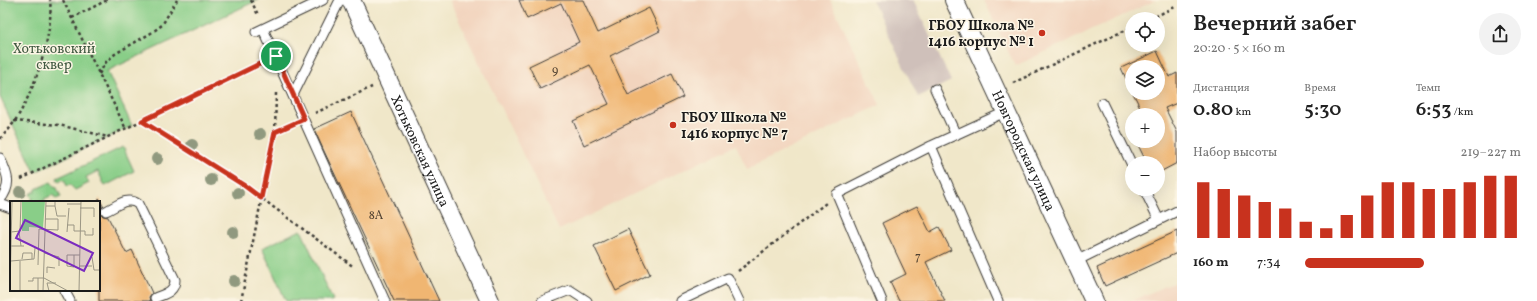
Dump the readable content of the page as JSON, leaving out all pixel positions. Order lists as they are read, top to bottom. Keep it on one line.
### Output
{"streets":{"street":["Новгородская улица","Хотьковская улица"]},"parks":["Хотьковский сквер"],"places":["ГБОУ Школа № 1416 корпус № 1","ГБОУ Школа № 1416 корпус № 7"],"house_numbers":["9","8А","7"],"page":{"heading":["Вечерний забег","20:20 · 5 × 160 m"],"map_buttons":["+","−"],"stats":[["Дистанция","0.80 km"],["Время","5:30"],["Темп","6:53 /km"]],"chart":["Набор высоты","219–227 m"],"list":[{"name":"160 m","note":"7:34"}]}}
